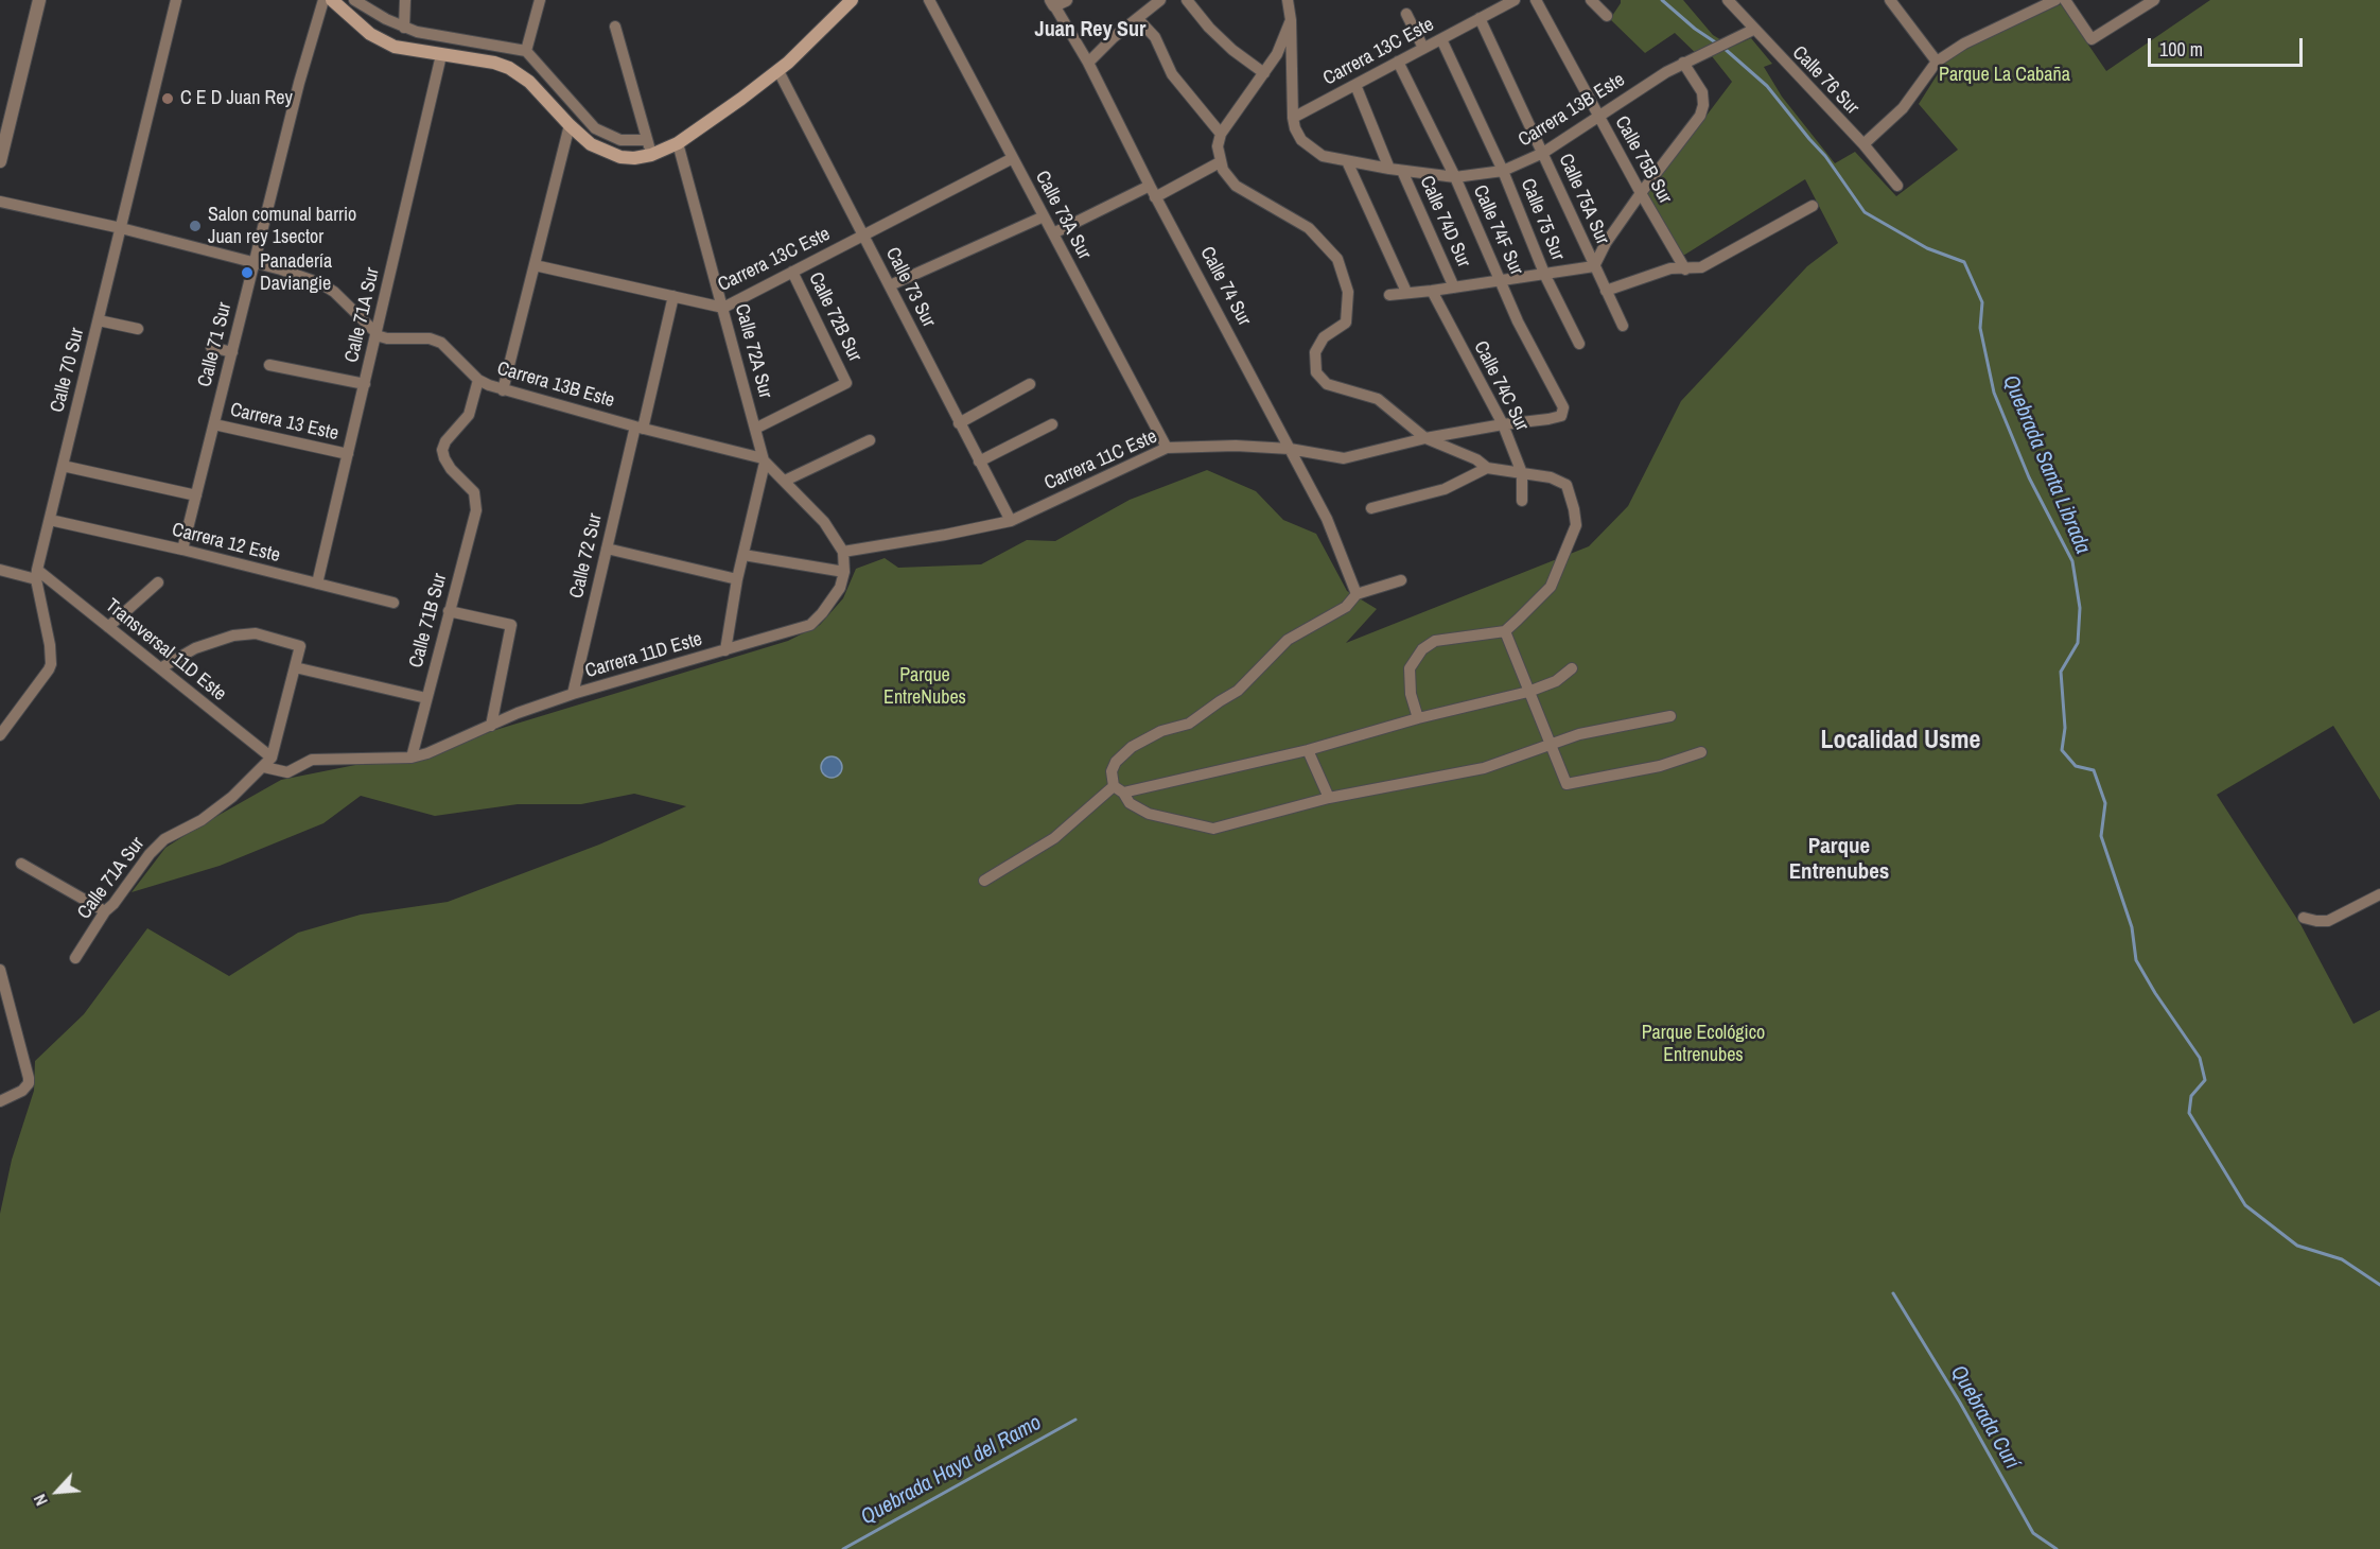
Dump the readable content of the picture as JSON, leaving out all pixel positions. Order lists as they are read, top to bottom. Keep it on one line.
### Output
{"streets":{"street":["Carrera 13C Este","Calle 76 Sur","Carrera 13B Este","Calle 75B Sur","Calle 75A Sur","Calle 73A Sur","Calle 75 Sur","Calle 74D Sur","Calle 74F Sur","Calle 74 Sur","Calle 73 Sur","Calle 71A Sur","Calle 72B Sur","Calle 71 Sur","Calle 72A Sur","Calle 70 Sur","Calle 74C Sur","Carrera 13 Este","Carrera 11C Este","Carrera 12 Este","Calle 72 Sur","Calle 71B Sur","Transversal 11D Este","Carrera 11D Este"]},"crossings":[["Carrera 13C Este","Carrera 13B Este"],["Carrera 13C Este","Calle 75A Sur"],["Carrera 13C Este","Calle 73A Sur"],["Carrera 13C Este","Calle 75 Sur"],["Carrera 13C Este","Calle 74F Sur"],["Carrera 13C Este","Calle 73 Sur"],["Carrera 13C Este","Calle 72B Sur"],["Carrera 13C Este","Calle 72A Sur"],["Carrera 13C Este","Calle 72 Sur"],["Calle 76 Sur","Carrera 13B Este"],["Carrera 13B Este","Calle 75B Sur"],["Carrera 13B Este","Calle 75A Sur"],["Carrera 13B Este","Calle 75 Sur"],["Carrera 13B Este","Calle 74D Sur"],["Carrera 13B Este","Calle 74F Sur"],["Carrera 13B Este","Calle 71A Sur"],["Carrera 13B Este","Calle 72A Sur"],["Carrera 13B Este","Calle 72 Sur"],["Carrera 13B Este","Calle 71B Sur"],["Calle 73A Sur","Carrera 11C Este"],["Calle 74F Sur","Carrera 11C Este"],["Calle 74 Sur","Carrera 11C Este"],["Calle 73 Sur","Carrera 11C Este"],["Calle 71A Sur","Carrera 13 Este"],["Calle 71A Sur","Carrera 12 Este"],["Calle 71A Sur","Transversal 11D Este"],["Calle 71A Sur","Carrera 11D Este"],["Calle 72B Sur","Calle 72A Sur"],["Calle 71 Sur","Carrera 13 Este"],["Calle 71 Sur","Carrera 12 Este"],["Calle 72A Sur","Carrera 11D Este"],["Calle 70 Sur","Carrera 12 Este"],["Calle 70 Sur","Transversal 11D Este"],["Calle 74C Sur","Carrera 11C Este"],["Carrera 11C Este","Carrera 11D Este"],["Calle 72 Sur","Carrera 11D Este"],["Calle 71B Sur","Carrera 11D Este"],["Transversal 11D Este","Carrera 11D Este"]],"districts":["Juan Rey Sur","Localidad Usme","Parque Entrenubes"],"water":["Quebrada Santa Librada","Quebrada Curí","Quebrada Haya del Ramo"],"parks":["Parque La Cabaña","Parque EntreNubes","Parque Ecológico Entrenubes"],"places":["C E D Juan Rey","Salon comunal barrio Juan rey 1sector","Panadería Daviangie"],"scale_bar":"100 m","north":"bottom left"}
